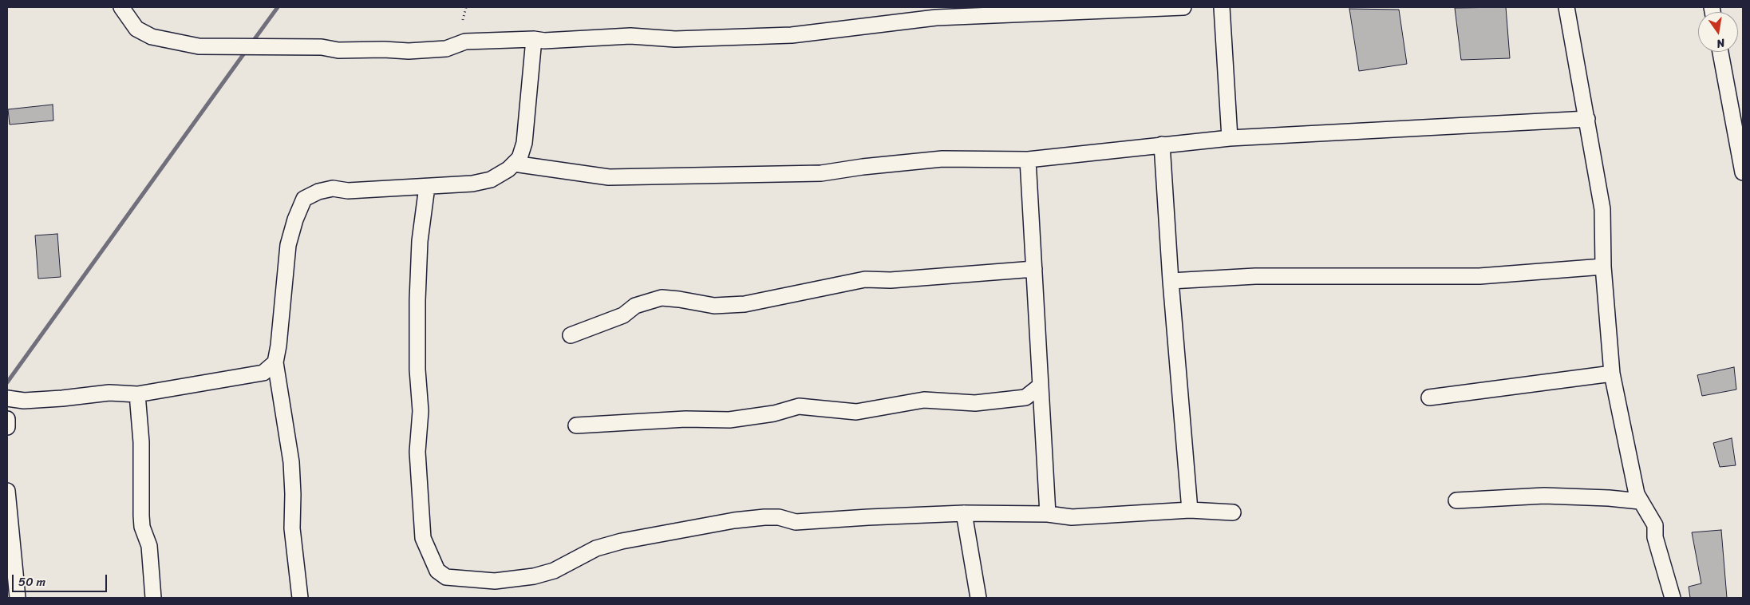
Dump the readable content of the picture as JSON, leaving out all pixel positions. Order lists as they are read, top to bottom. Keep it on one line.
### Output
{"scale_bar":"50 m","north":"bottom"}
